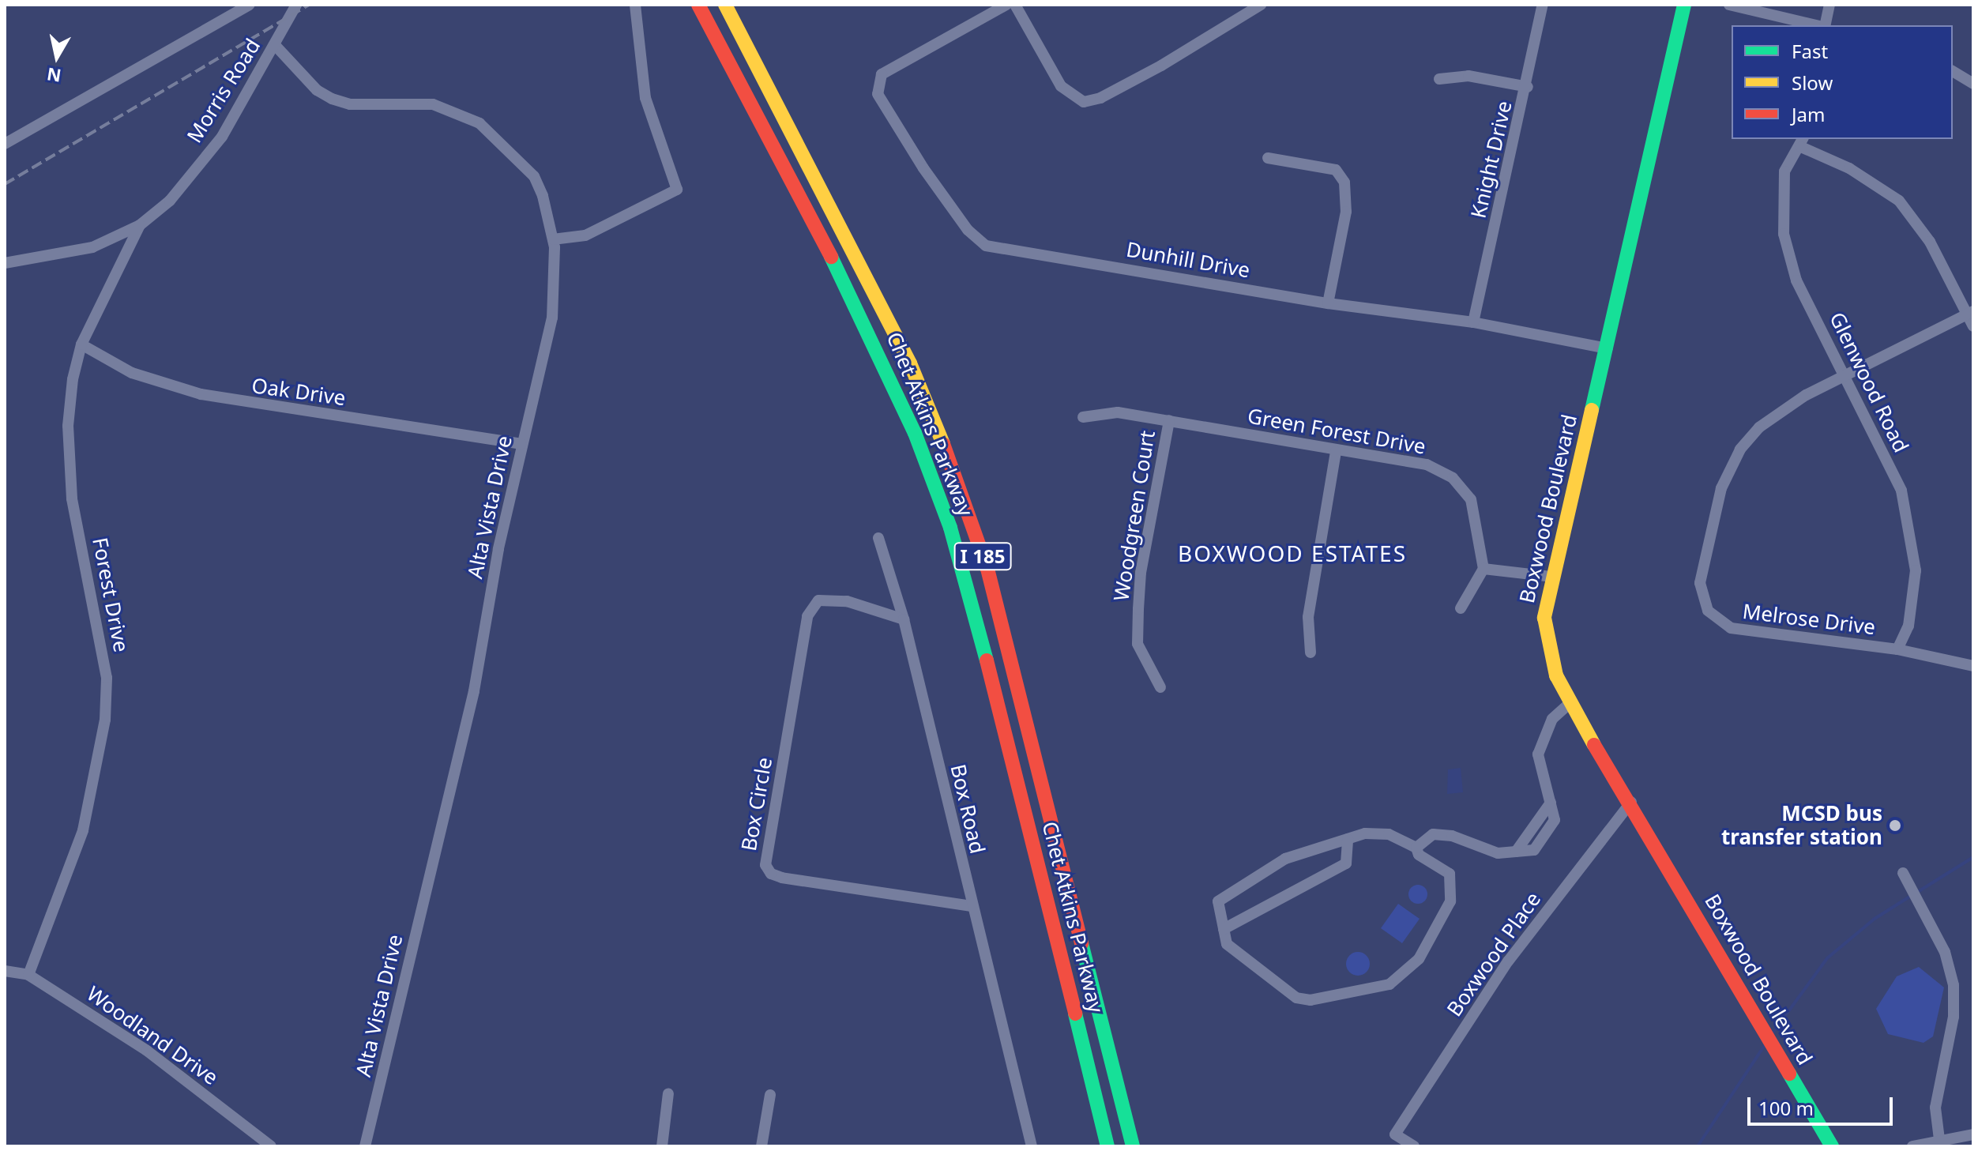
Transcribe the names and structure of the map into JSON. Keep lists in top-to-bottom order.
{
  "streets": {
    "main road": ["Chet Atkins Parkway", "Boxwood Boulevard", "I 185"],
    "street": [
      "Morris Road",
      "Knight Drive",
      "Dunhill Drive",
      "Glenwood Road",
      "Oak Drive",
      "Green Forest Drive",
      "Alta Vista Drive",
      "Woodgreen Court",
      "Forest Drive",
      "Melrose Drive",
      "Box Circle",
      "Box Road",
      "Boxwood Place",
      "Woodland Drive"
    ]
  },
  "crossings": [
    ["Morris Road", "Alta Vista Drive"],
    ["Morris Road", "Forest Drive"],
    ["Knight Drive", "Dunhill Drive"],
    ["Dunhill Drive", "Boxwood Boulevard"],
    ["Glenwood Road", "Melrose Drive"],
    ["Oak Drive", "Alta Vista Drive"],
    ["Oak Drive", "Forest Drive"],
    ["Green Forest Drive", "Woodgreen Court"],
    ["Boxwood Boulevard", "Boxwood Place"],
    ["Forest Drive", "Woodland Drive"],
    ["Box Circle", "Box Road"]
  ],
  "districts": ["BOXWOOD ESTATES"],
  "places": ["MCSD bus transfer station"],
  "legend": ["Fast", "Slow", "Jam"],
  "scale_bar": "100 m",
  "north": "bottom"
}
